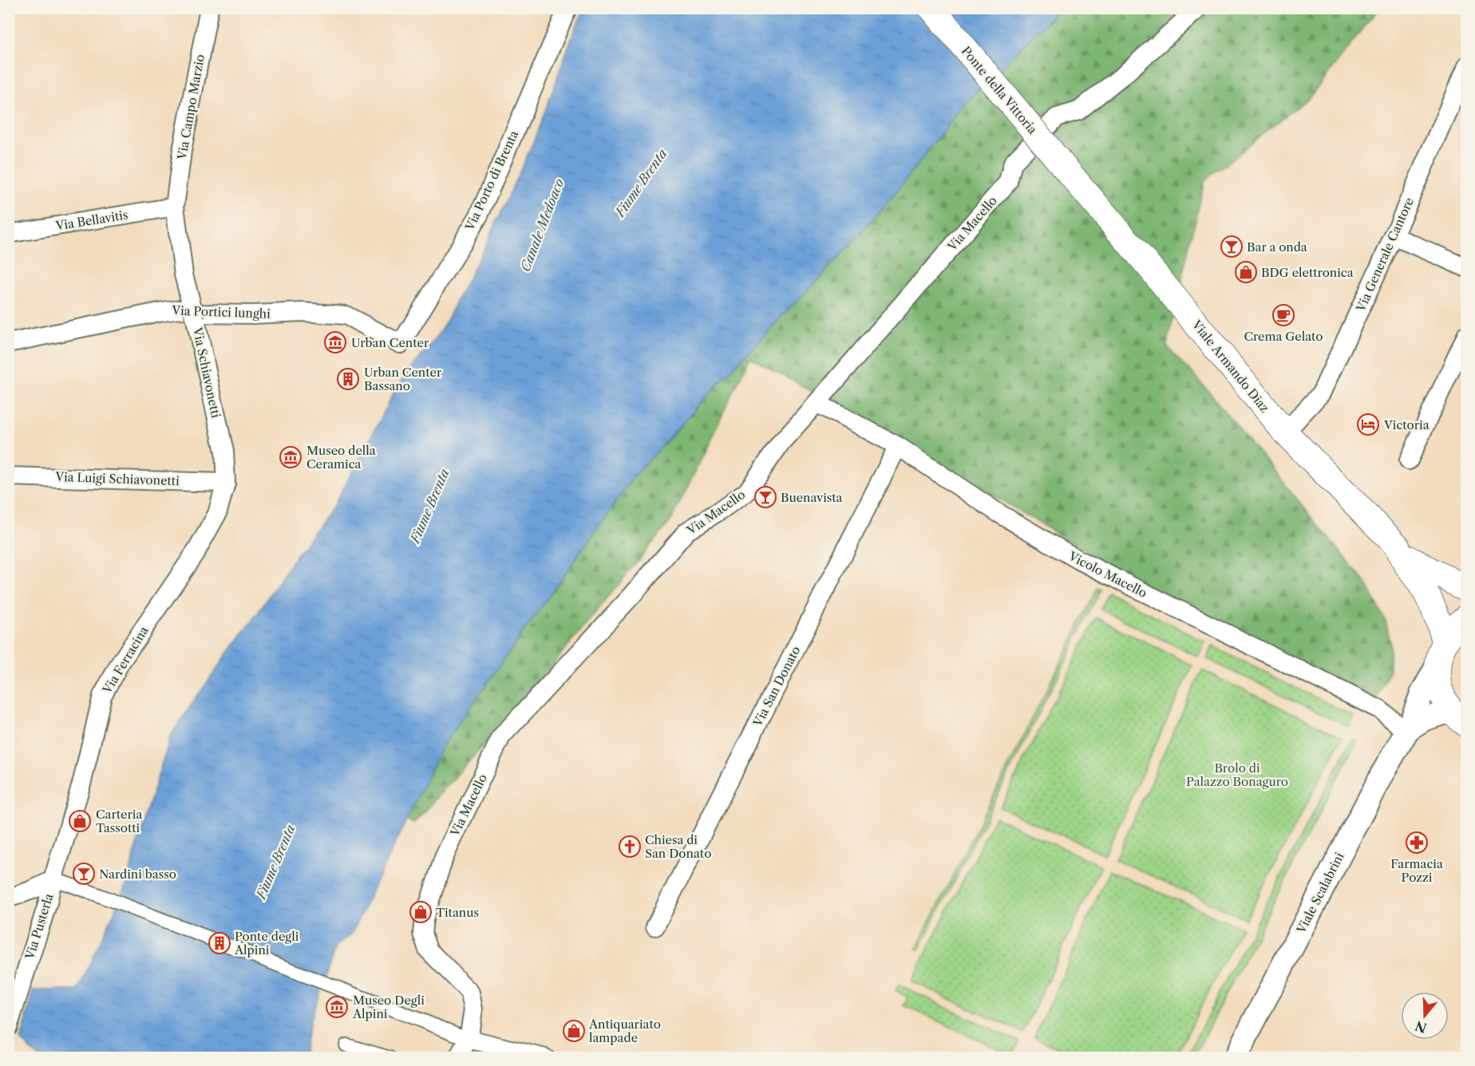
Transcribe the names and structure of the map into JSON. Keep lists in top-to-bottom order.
{
  "streets": {
    "main road": ["Ponte della Vittoria", "Viale Armando Diaz"],
    "street": [
      "Via Campo Marzio",
      "Via Porto di Brenta",
      "Via Bellavitis",
      "Via Macello",
      "Via Generale Cantore",
      "Via Portici lunghi",
      "Via Schiavonetti",
      "Via Luigi Schiavonetti",
      "Vicolo Macello",
      "Via Ferracina",
      "Via San Donato",
      "Viale Scalabrini",
      "Via Pusterla"
    ]
  },
  "crossings": [
    ["Ponte della Vittoria", "Viale Armando Diaz"],
    ["Via Campo Marzio", "Via Bellavitis"],
    ["Via Campo Marzio", "Via Schiavonetti"],
    ["Via Porto di Brenta", "Via Portici lunghi"],
    ["Via Bellavitis", "Via Schiavonetti"],
    ["Via Macello", "Vicolo Macello"],
    ["Via Generale Cantore", "Viale Armando Diaz"],
    ["Via Schiavonetti", "Via Luigi Schiavonetti"],
    ["Via Schiavonetti", "Via Ferracina"],
    ["Via Luigi Schiavonetti", "Via Ferracina"],
    ["Vicolo Macello", "Via San Donato"],
    ["Vicolo Macello", "Viale Scalabrini"],
    ["Via Ferracina", "Via Pusterla"]
  ],
  "water": ["Fiume Brenta", "Canale Medoaco"],
  "parks": ["Brolo di Palazzo Bonaguro"],
  "places": {
    "bar": ["Bar a onda", "Buenavista", "Nardini basso"],
    "shop": [
      "BDG elettronica",
      "Carteria Tassotti",
      "Titanus",
      "Antiquariato lampade"
    ],
    "cafe": ["Crema Gelato"],
    "museum": ["Urban Center", "Museo della Ceramica", "Museo Degli Alpini"],
    "building": ["Urban Center Bassano", "Ponte degli Alpini"],
    "hotel": ["Victoria"],
    "pharmacy": ["Farmacia Pozzi"],
    "church": ["Chiesa di San Donato"]
  },
  "north": "bottom"
}
